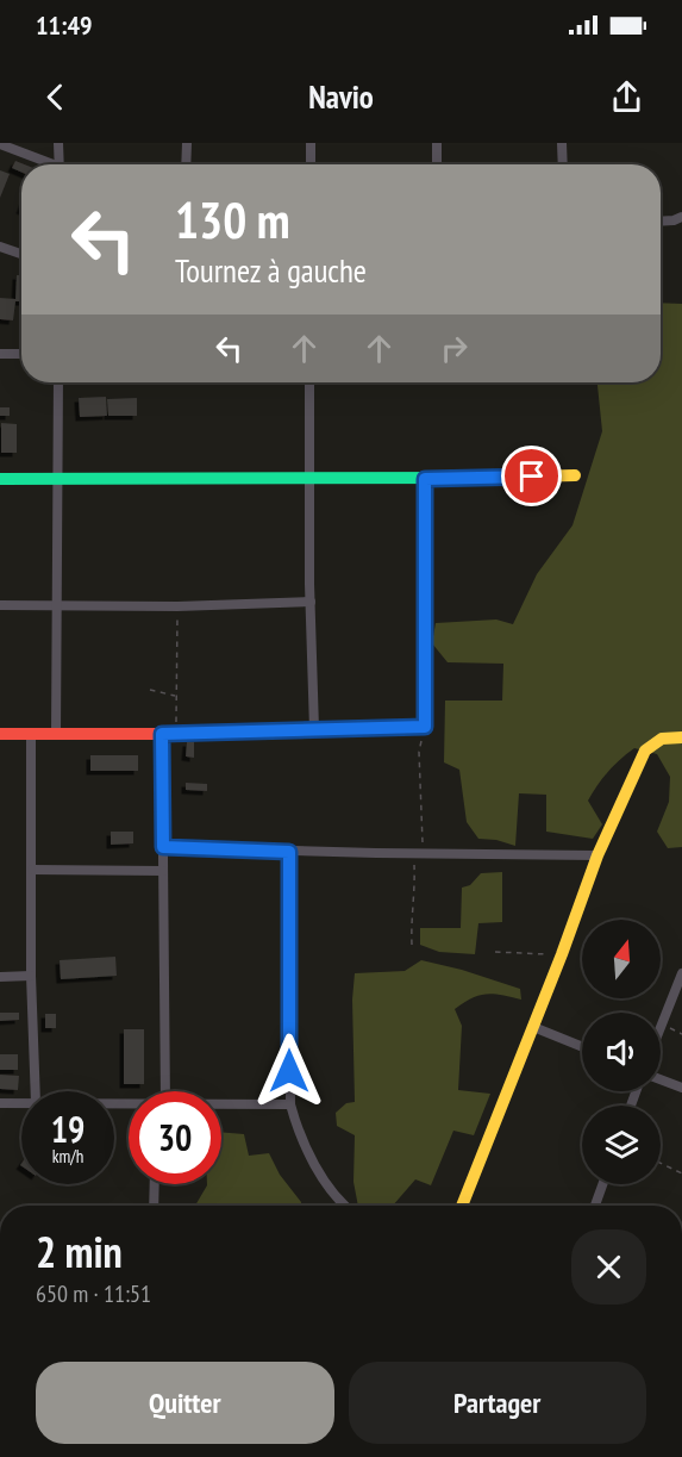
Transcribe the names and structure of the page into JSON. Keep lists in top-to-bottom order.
{
  "north": "top",
  "page": {
    "status": "11:49",
    "header": "Navio",
    "turn": ["130 m", "Tournez à gauche"],
    "speed": "19 km/h",
    "limit": "30",
    "heading": ["2 min", "650 m · 11:51"],
    "buttons": ["Quitter", "Partager"]
  }
}
